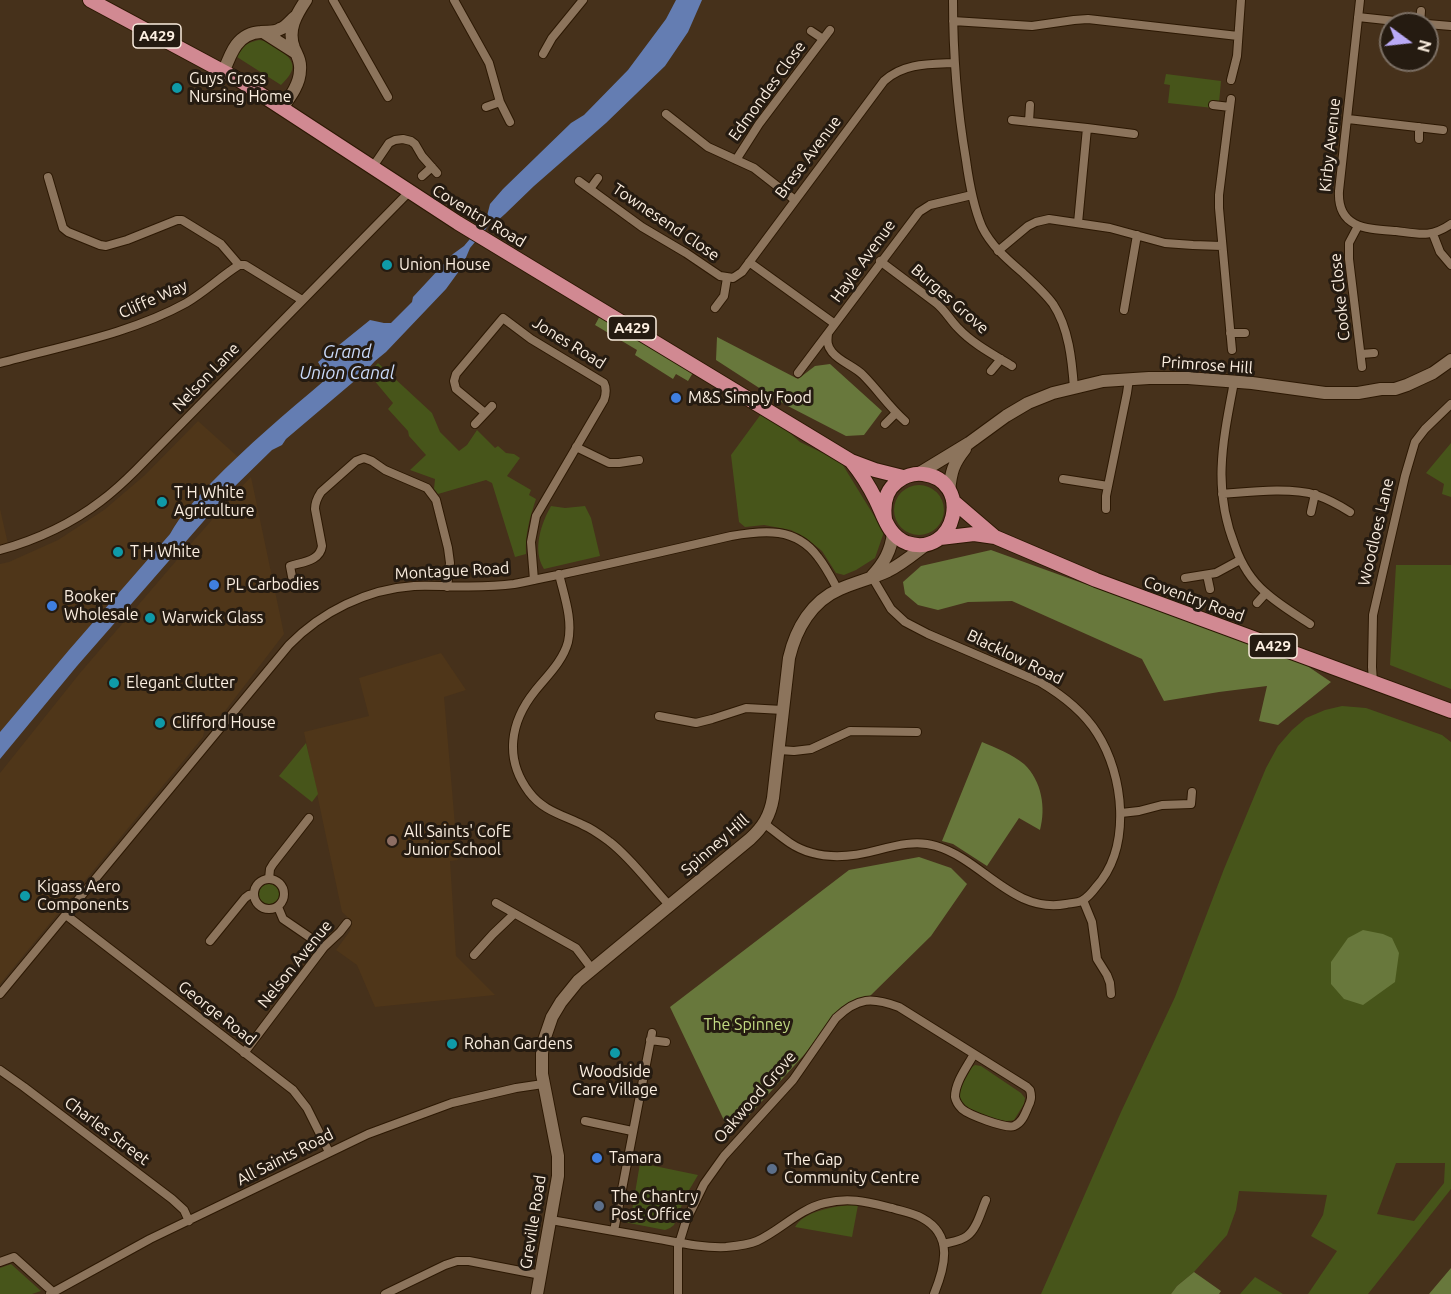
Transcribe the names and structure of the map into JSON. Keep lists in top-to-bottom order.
{
  "streets": {
    "main road": ["A429", "Coventry Road"],
    "street": [
      "Edmondes Close",
      "Kirby Avenue",
      "Brese Avenue",
      "Townesend Close",
      "Hayle Avenue",
      "Cooke Close",
      "Cliffe Way",
      "Burges Grove",
      "Jones Road",
      "Primrose Hill",
      "Nelson Lane",
      "Woodloes Lane",
      "Montague Road",
      "Blacklow Road",
      "Spinney Hill",
      "Nelson Avenue",
      "George Road",
      "Oakwood Grove",
      "Charles Street",
      "All Saints Road",
      "Greville Road"
    ]
  },
  "crossings": [
    ["Kirby Avenue", "Cooke Close"],
    ["Brese Avenue", "Townesend Close"],
    ["Coventry Road", "Primrose Hill"],
    ["Coventry Road", "Nelson Lane"],
    ["Coventry Road", "Woodloes Lane"],
    ["Coventry Road", "Spinney Hill"],
    ["Hayle Avenue", "Burges Grove"],
    ["Jones Road", "Montague Road"],
    ["Primrose Hill", "Spinney Hill"],
    ["Montague Road", "Spinney Hill"],
    ["Montague Road", "George Road"],
    ["Blacklow Road", "Spinney Hill"],
    ["Spinney Hill", "All Saints Road"],
    ["Spinney Hill", "Greville Road"],
    ["Nelson Avenue", "George Road"],
    ["George Road", "All Saints Road"],
    ["Charles Street", "All Saints Road"],
    ["All Saints Road", "Greville Road"]
  ],
  "water": ["Grand Union Canal"],
  "parks": ["The Spinney"],
  "places": [
    "Guys Cross Nursing Home",
    "Union House",
    "M&S Simply Food",
    "T H White Agriculture",
    "T H White",
    "PL Carbodies",
    "Booker Wholesale",
    "Warwick Glass",
    "Elegant Clutter",
    "Clifford House",
    "All Saints' CofE Junior School",
    "Kigass Aero Components",
    "Rohan Gardens",
    "Woodside Care Village",
    "Tamara",
    "The Gap Community Centre",
    "The Chantry Post Office"
  ],
  "north": "right"
}
